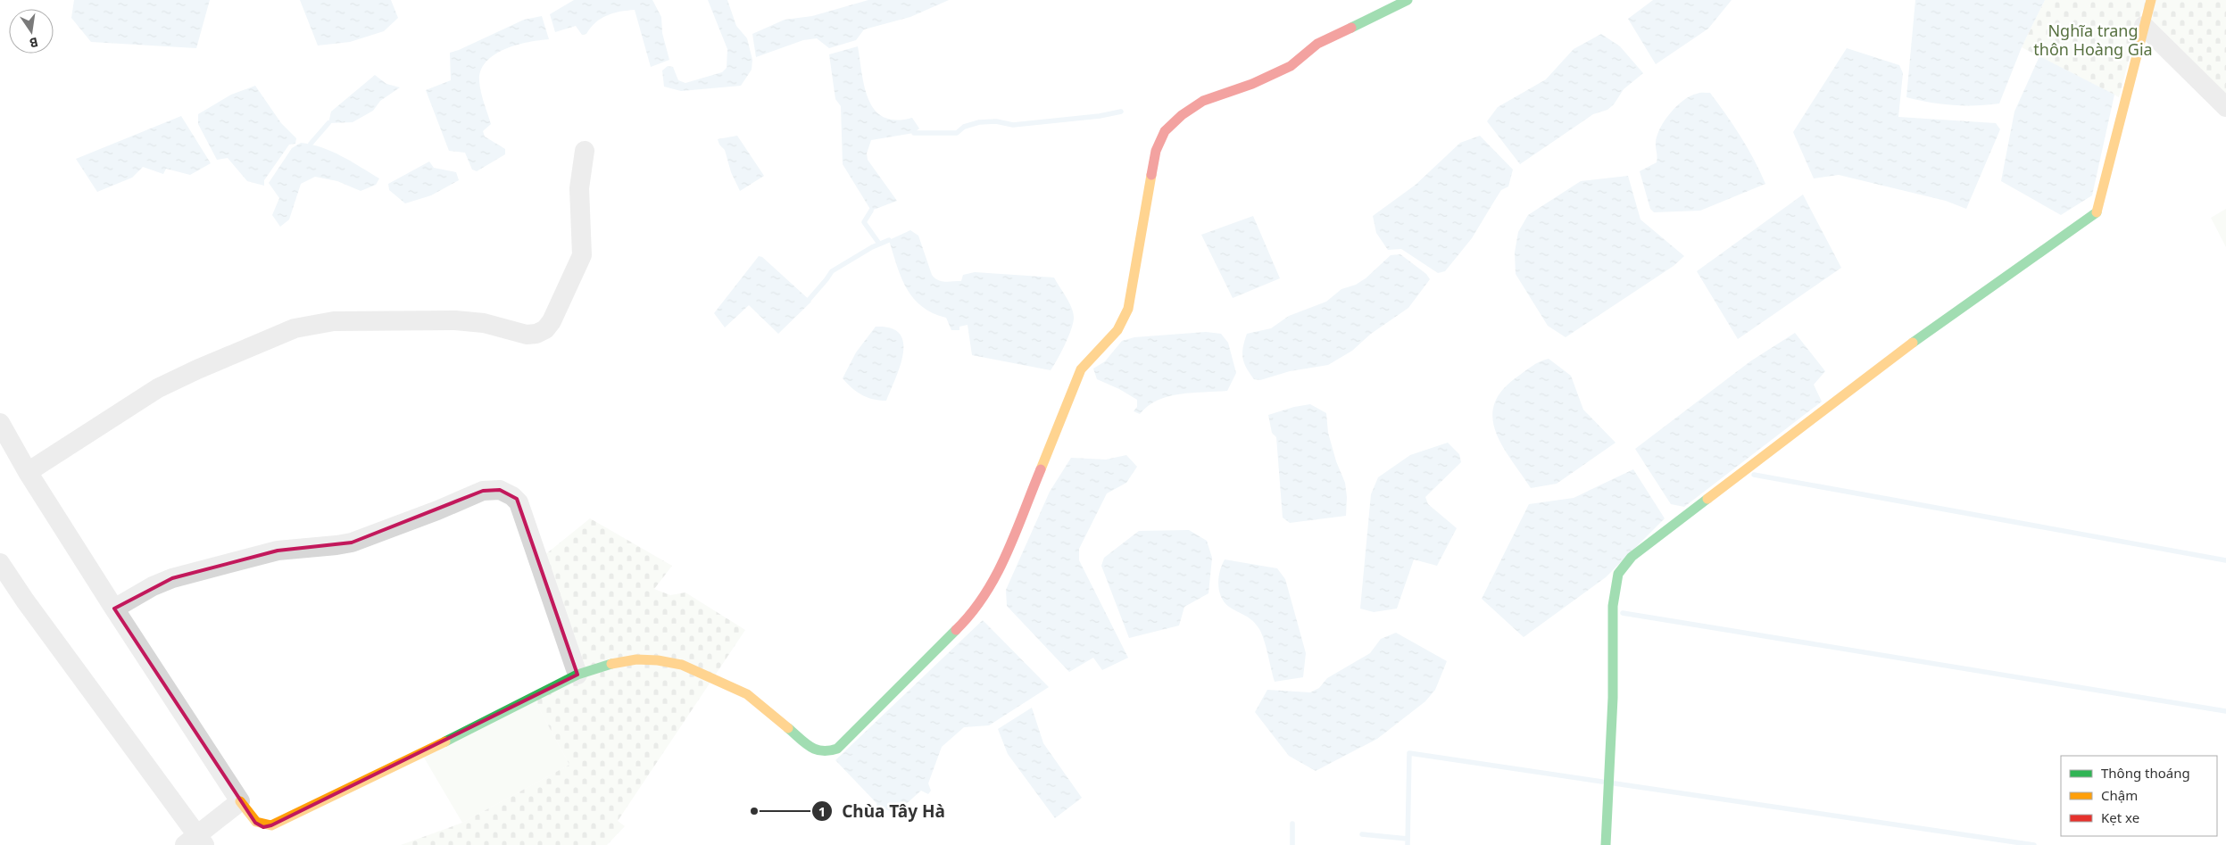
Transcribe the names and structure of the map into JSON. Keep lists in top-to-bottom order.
{
  "parks": ["Nghĩa trang thôn Hoàng Gia"],
  "places": ["Chùa Tây Hà"],
  "legend": ["Thông thoáng", "Chậm", "Kẹt xe"],
  "north": "bottom"
}
